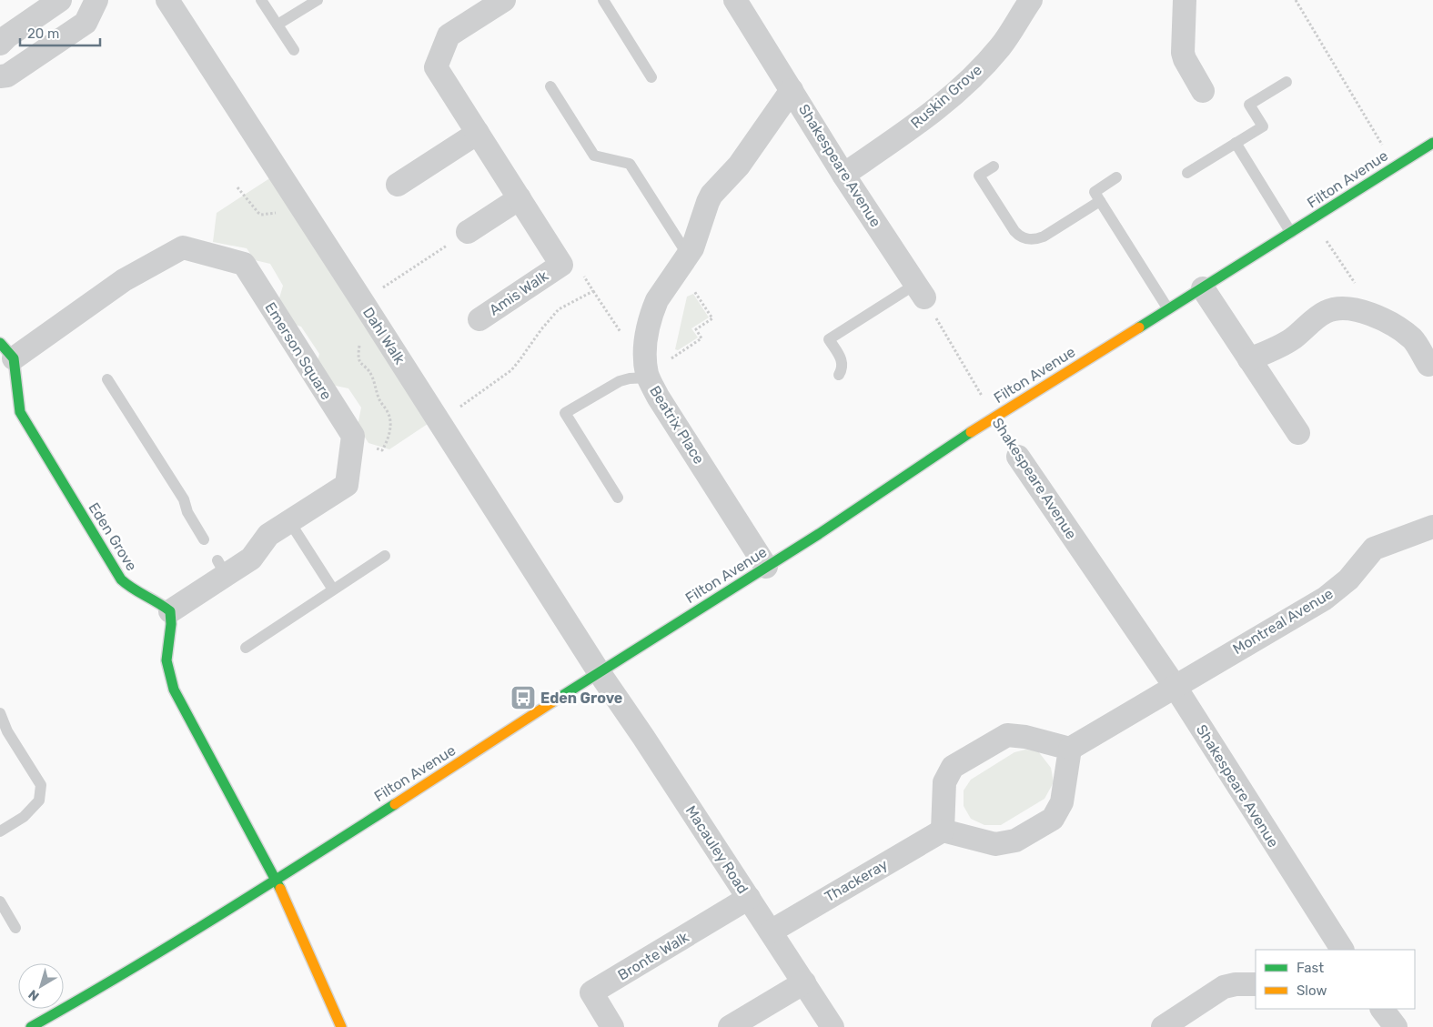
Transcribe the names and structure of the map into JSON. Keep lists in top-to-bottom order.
{
  "streets": {
    "street": [
      "Ruskin Grove",
      "Shakespeare Avenue",
      "Filton Avenue",
      "Amis Walk",
      "Dahl Walk",
      "Emerson Square",
      "Beatrix Place",
      "Eden Grove",
      "Montreal Avenue",
      "Macauley Road",
      "Thackeray",
      "Bronte Walk"
    ]
  },
  "crossings": [
    ["Ruskin Grove", "Shakespeare Avenue"],
    ["Shakespeare Avenue", "Filton Avenue"],
    ["Shakespeare Avenue", "Beatrix Place"],
    ["Shakespeare Avenue", "Montreal Avenue"],
    ["Filton Avenue", "Dahl Walk"],
    ["Filton Avenue", "Beatrix Place"],
    ["Filton Avenue", "Macauley Road"],
    ["Dahl Walk", "Macauley Road"],
    ["Emerson Square", "Eden Grove"],
    ["Macauley Road", "Thackeray"],
    ["Macauley Road", "Bronte Walk"]
  ],
  "places": {
    "bus stop": ["Eden Grove"]
  },
  "legend": ["Fast", "Slow"],
  "scale_bar": "20 m",
  "north": "bottom left"
}
